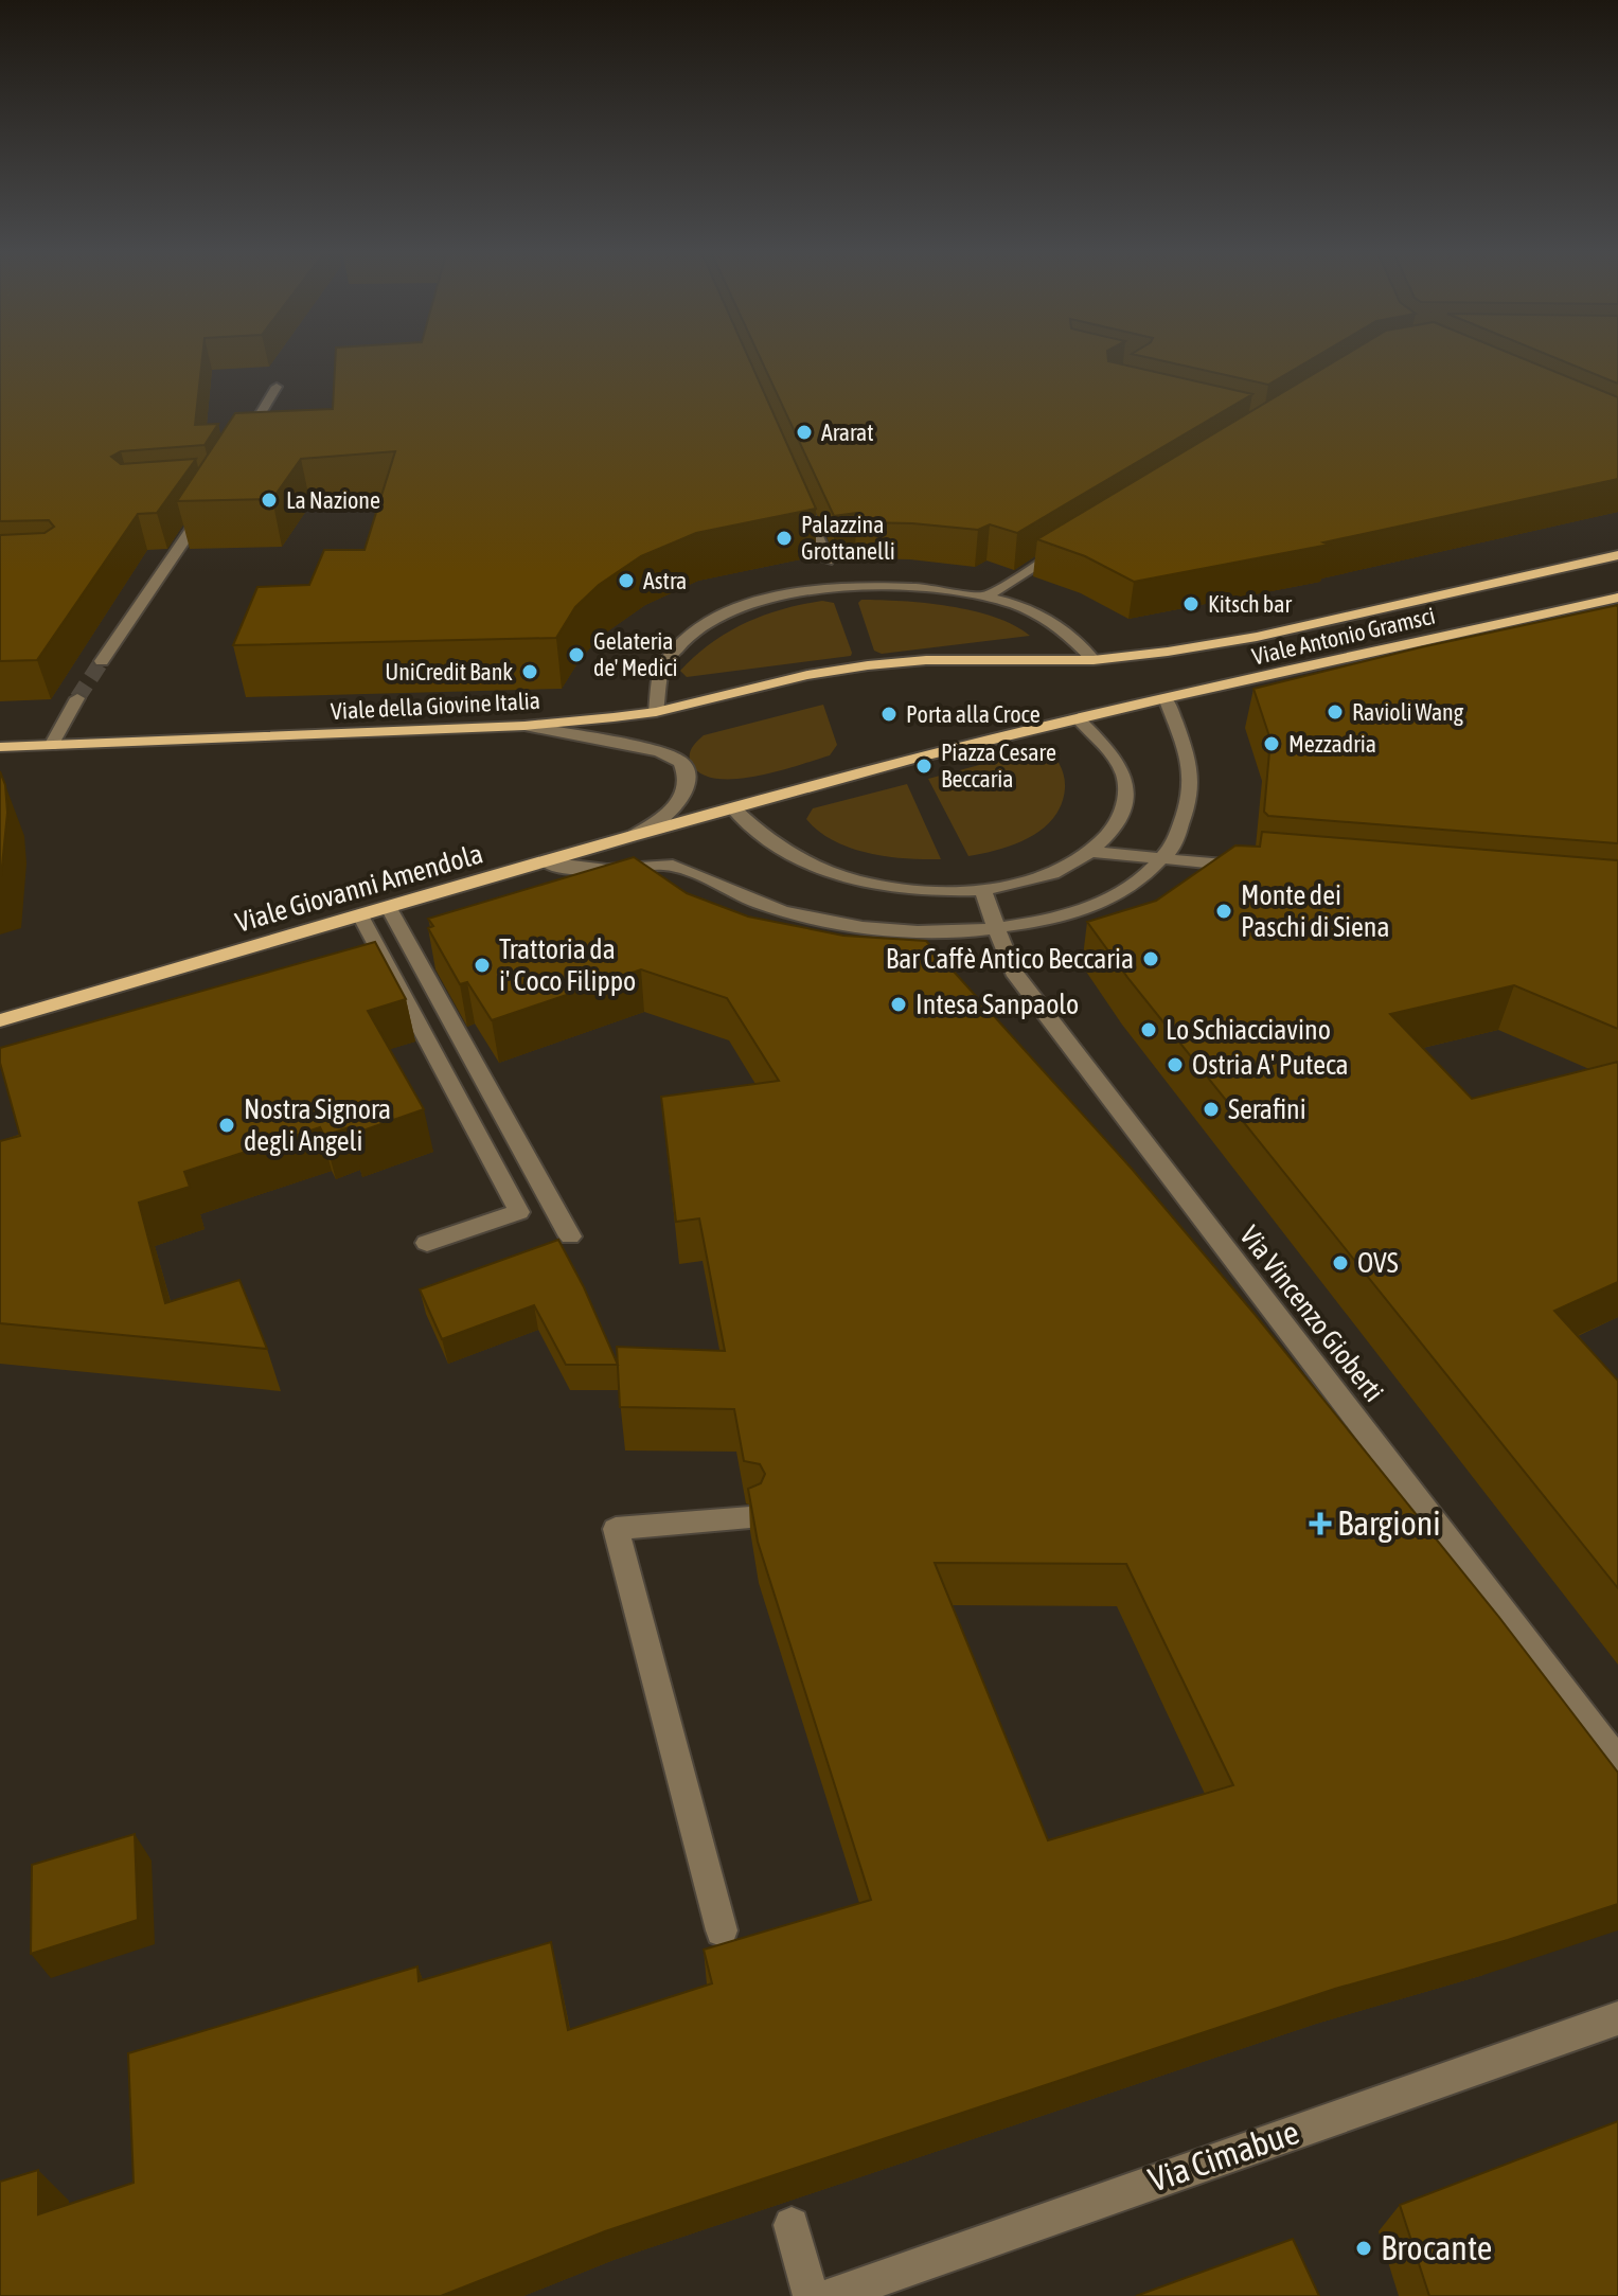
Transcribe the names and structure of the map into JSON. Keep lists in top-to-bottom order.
{
  "streets": {
    "main road": ["Viale Antonio Gramsci", "Viale della Giovine Italia", "Viale Giovanni Amendola"],
    "street": ["Via Vincenzo Gioberti", "Via Cimabue"]
  },
  "crossings": [
    ["Viale Antonio Gramsci", "Viale della Giovine Italia"]
  ],
  "places": {
    "other": [
      "Ararat",
      "La Nazione",
      "Palazzina Grottanelli",
      "Astra",
      "Kitsch bar",
      "Gelateria de' Medici",
      "UniCredit Bank",
      "Ravioli Wang",
      "Porta alla Croce",
      "Mezzadria",
      "Piazza Cesare Beccaria",
      "Monte dei Paschi di Siena",
      "Bar Caffè Antico Beccaria",
      "Trattoria da i' Coco Filippo",
      "Intesa Sanpaolo",
      "Lo Schiacciavino",
      "Ostria A' Puteca",
      "Serafini",
      "Nostra Signora degli Angeli",
      "OVS",
      "Brocante"
    ],
    "health": ["Bargioni"]
  }
}
